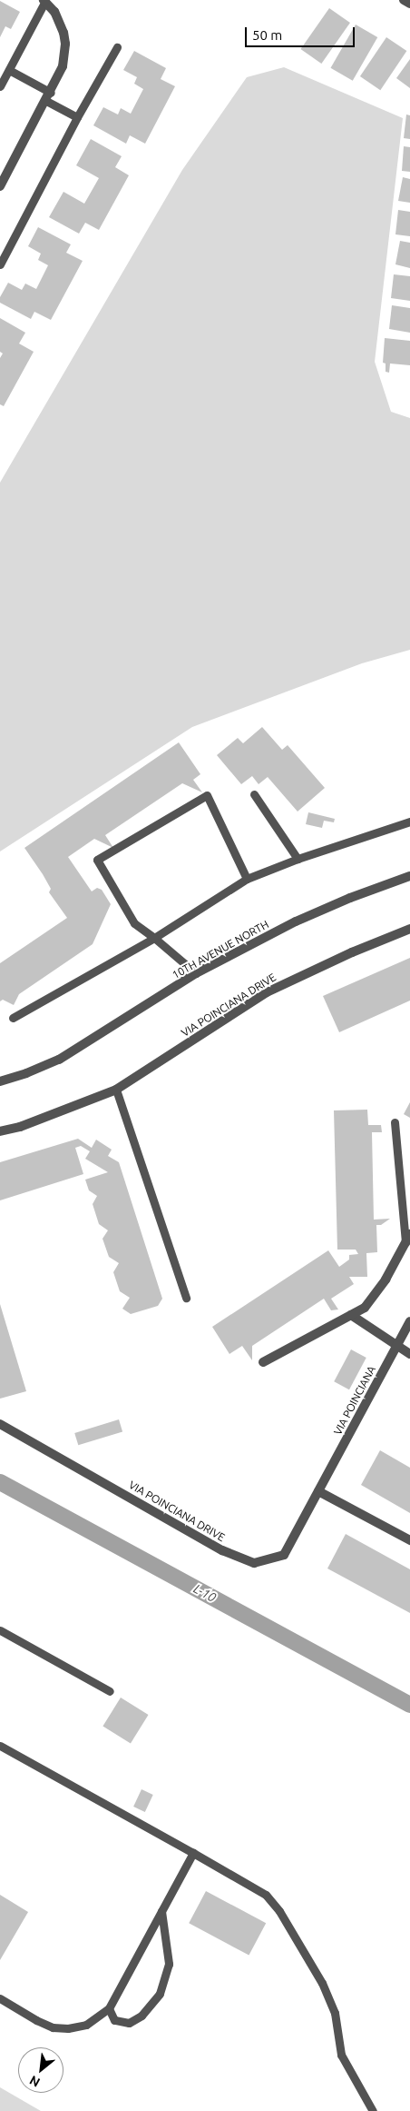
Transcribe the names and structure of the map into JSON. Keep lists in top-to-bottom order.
{
  "streets": {
    "street": ["10TH AVENUE NORTH", "VIA POINCIANA DRIVE", "VIA POINCIANA"]
  },
  "crossings": [
    ["VIA POINCIANA DRIVE", "VIA POINCIANA"]
  ],
  "water": ["L-10"],
  "scale_bar": "50 m",
  "north": "bottom left"
}
